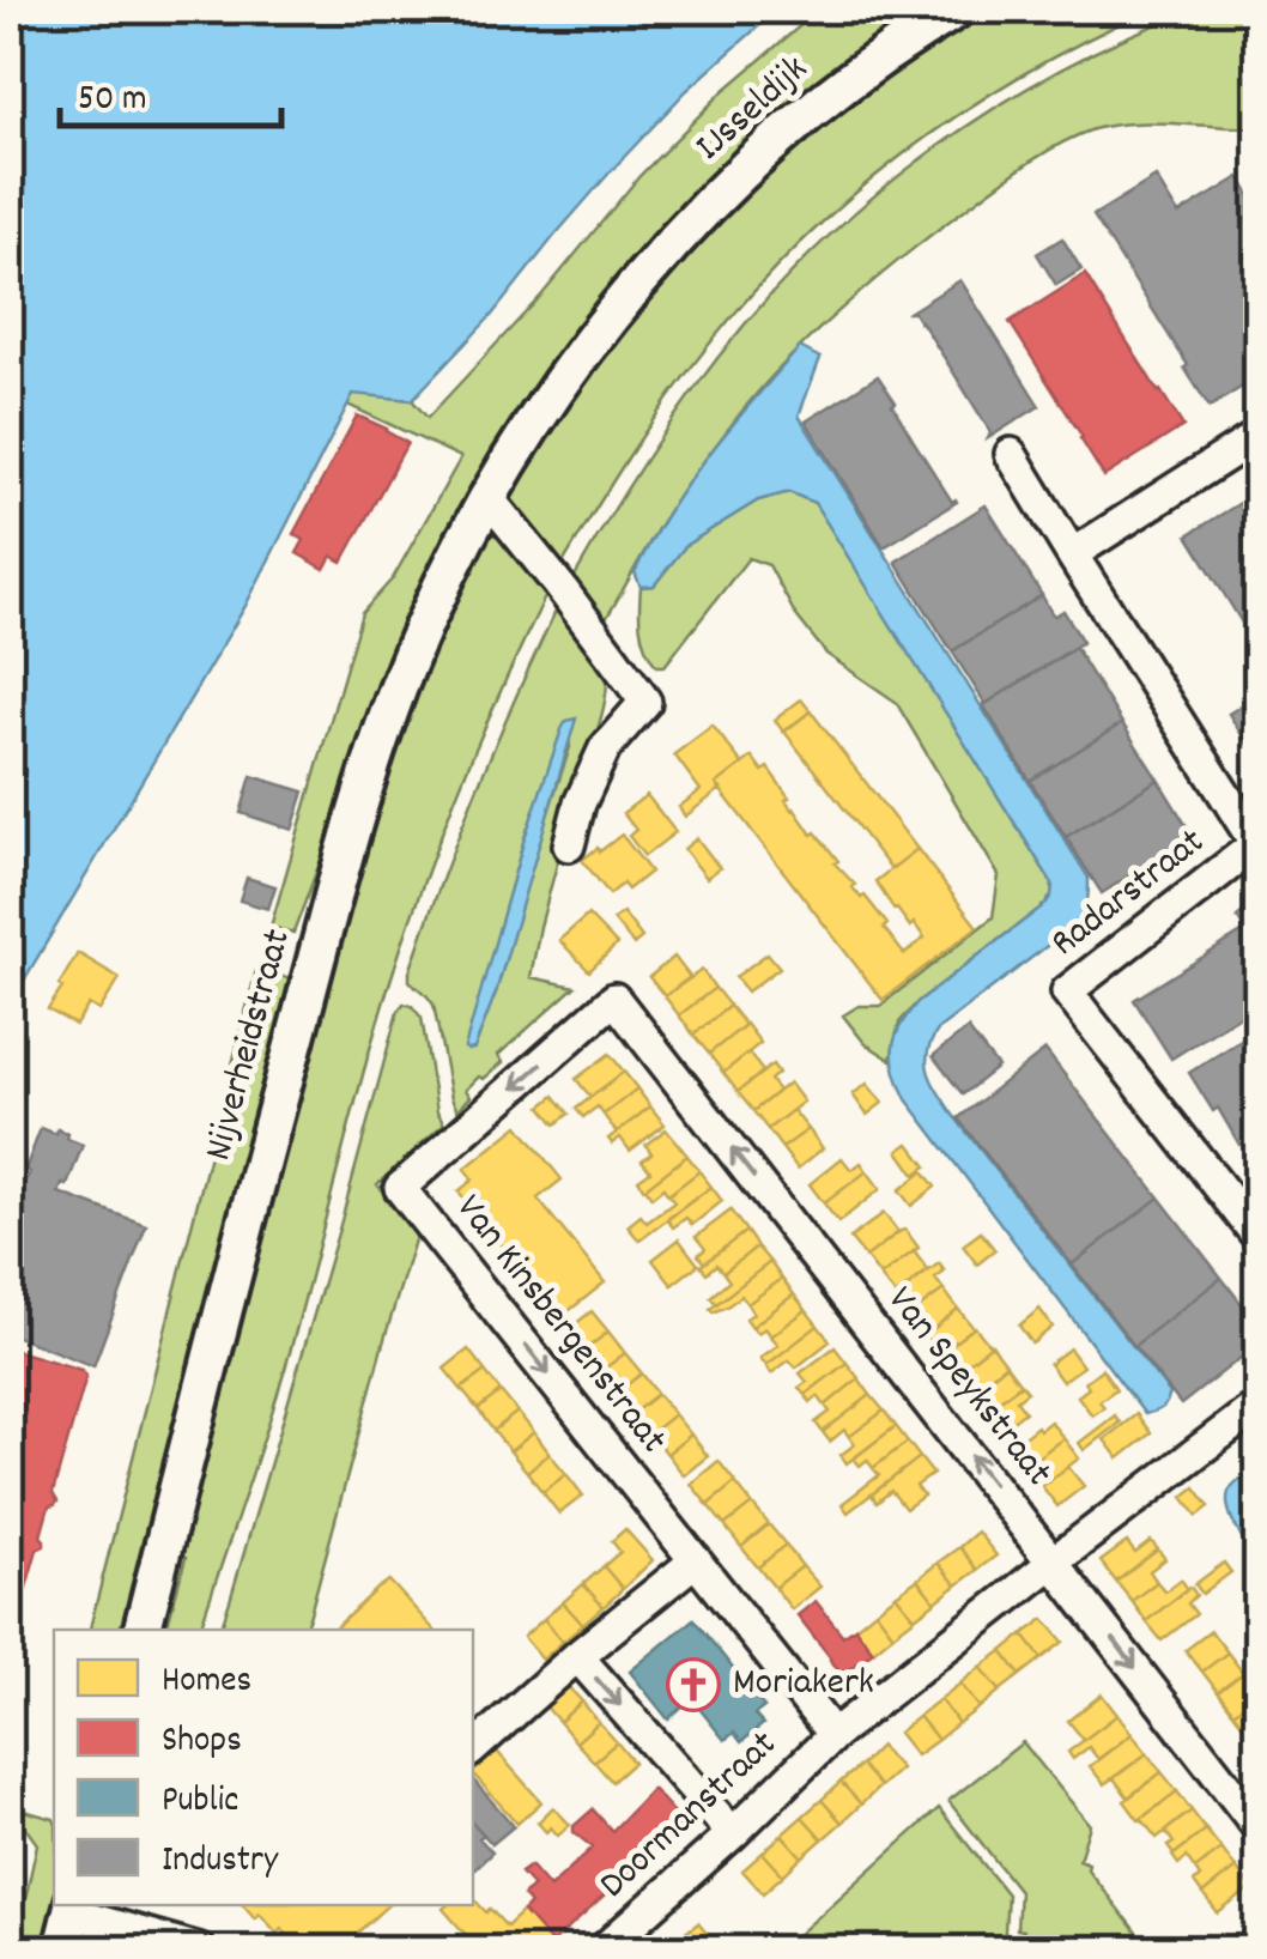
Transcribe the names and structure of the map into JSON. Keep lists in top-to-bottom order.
{
  "streets": {
    "street": [
      "IJsseldijk",
      "Radarstraat",
      "Nijverheidstraat",
      "Van Kinsbergenstraat",
      "Van Speykstraat",
      "Doormanstraat"
    ]
  },
  "crossings": [
    ["IJsseldijk", "Nijverheidstraat"],
    ["Van Kinsbergenstraat", "Van Speykstraat"],
    ["Van Kinsbergenstraat", "Doormanstraat"],
    ["Van Speykstraat", "Doormanstraat"]
  ],
  "places": {
    "church": ["Moriakerk"]
  },
  "legend": [
    "Homes",
    "Shops",
    "Public",
    "Industry"
  ],
  "scale_bar": "50 m"
}
